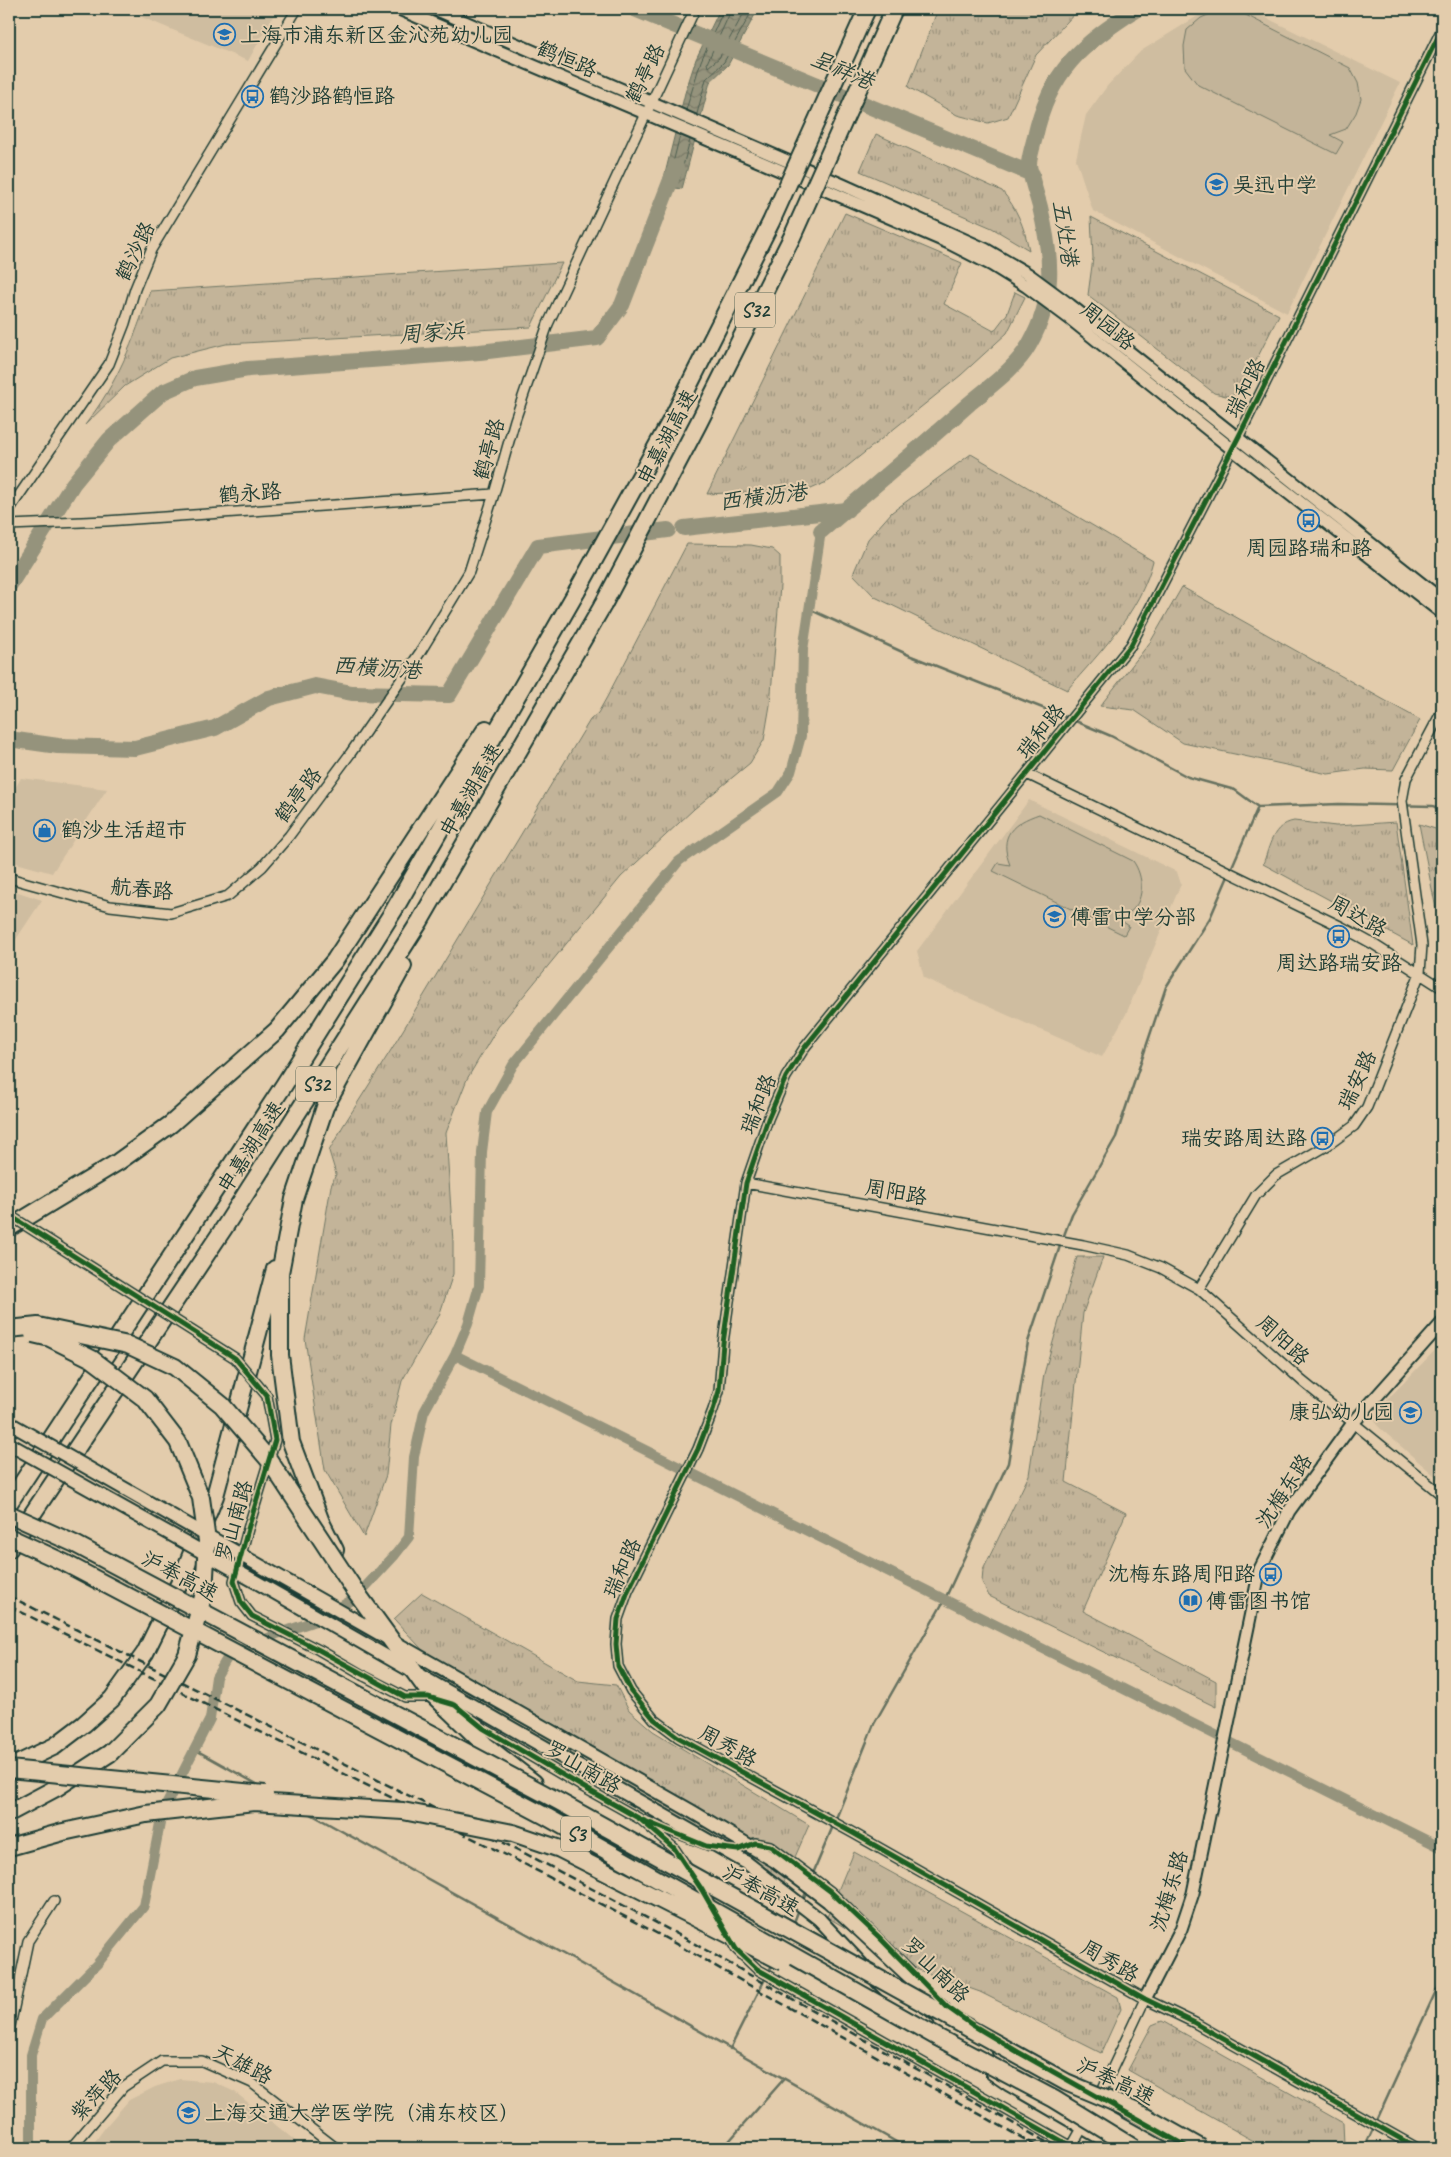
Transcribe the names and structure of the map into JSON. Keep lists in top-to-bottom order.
{
  "streets": {
    "highway": [
      "S32",
      "申嘉湖高速",
      "沪奉高速",
      "S3"
    ],
    "main road": ["罗山南路"],
    "street": [
      "鹤恒路",
      "鹤亭路",
      "鹤沙路",
      "周园路",
      "瑞和路",
      "鹤永路",
      "航春路",
      "周达路",
      "瑞安路",
      "周阳路",
      "沈梅东路",
      "周秀路",
      "天雄路",
      "紫萍路"
    ]
  },
  "crossings": [
    ["鹤恒路", "鹤亭路"],
    ["鹤亭路", "鹤永路"],
    ["鹤亭路", "航春路"],
    ["周园路", "瑞和路"],
    ["瑞和路", "周达路"],
    ["瑞和路", "周阳路"],
    ["瑞和路", "周秀路"],
    ["周达路", "瑞安路"],
    ["瑞安路", "周阳路"],
    ["周阳路", "沈梅东路"],
    ["沈梅东路", "周秀路"],
    ["天雄路", "紫萍路"]
  ],
  "water": [
    "呈祥港",
    "五灶港",
    "周家浜",
    "西横沥港"
  ],
  "places": {
    "school or university": [
      "上海市浦东新区金沁苑幼儿园",
      "吴迅中学",
      "傅雷中学分部",
      "康弘幼儿园",
      "上海交通大学医学院（浦东校区）"
    ],
    "bus stop": [
      "鹤沙路鹤恒路",
      "周园路瑞和路",
      "周达路瑞安路",
      "瑞安路周达路",
      "沈梅东路周阳路"
    ],
    "shop": ["鹤沙生活超市"],
    "library": ["傅雷图书馆"]
  }
}
